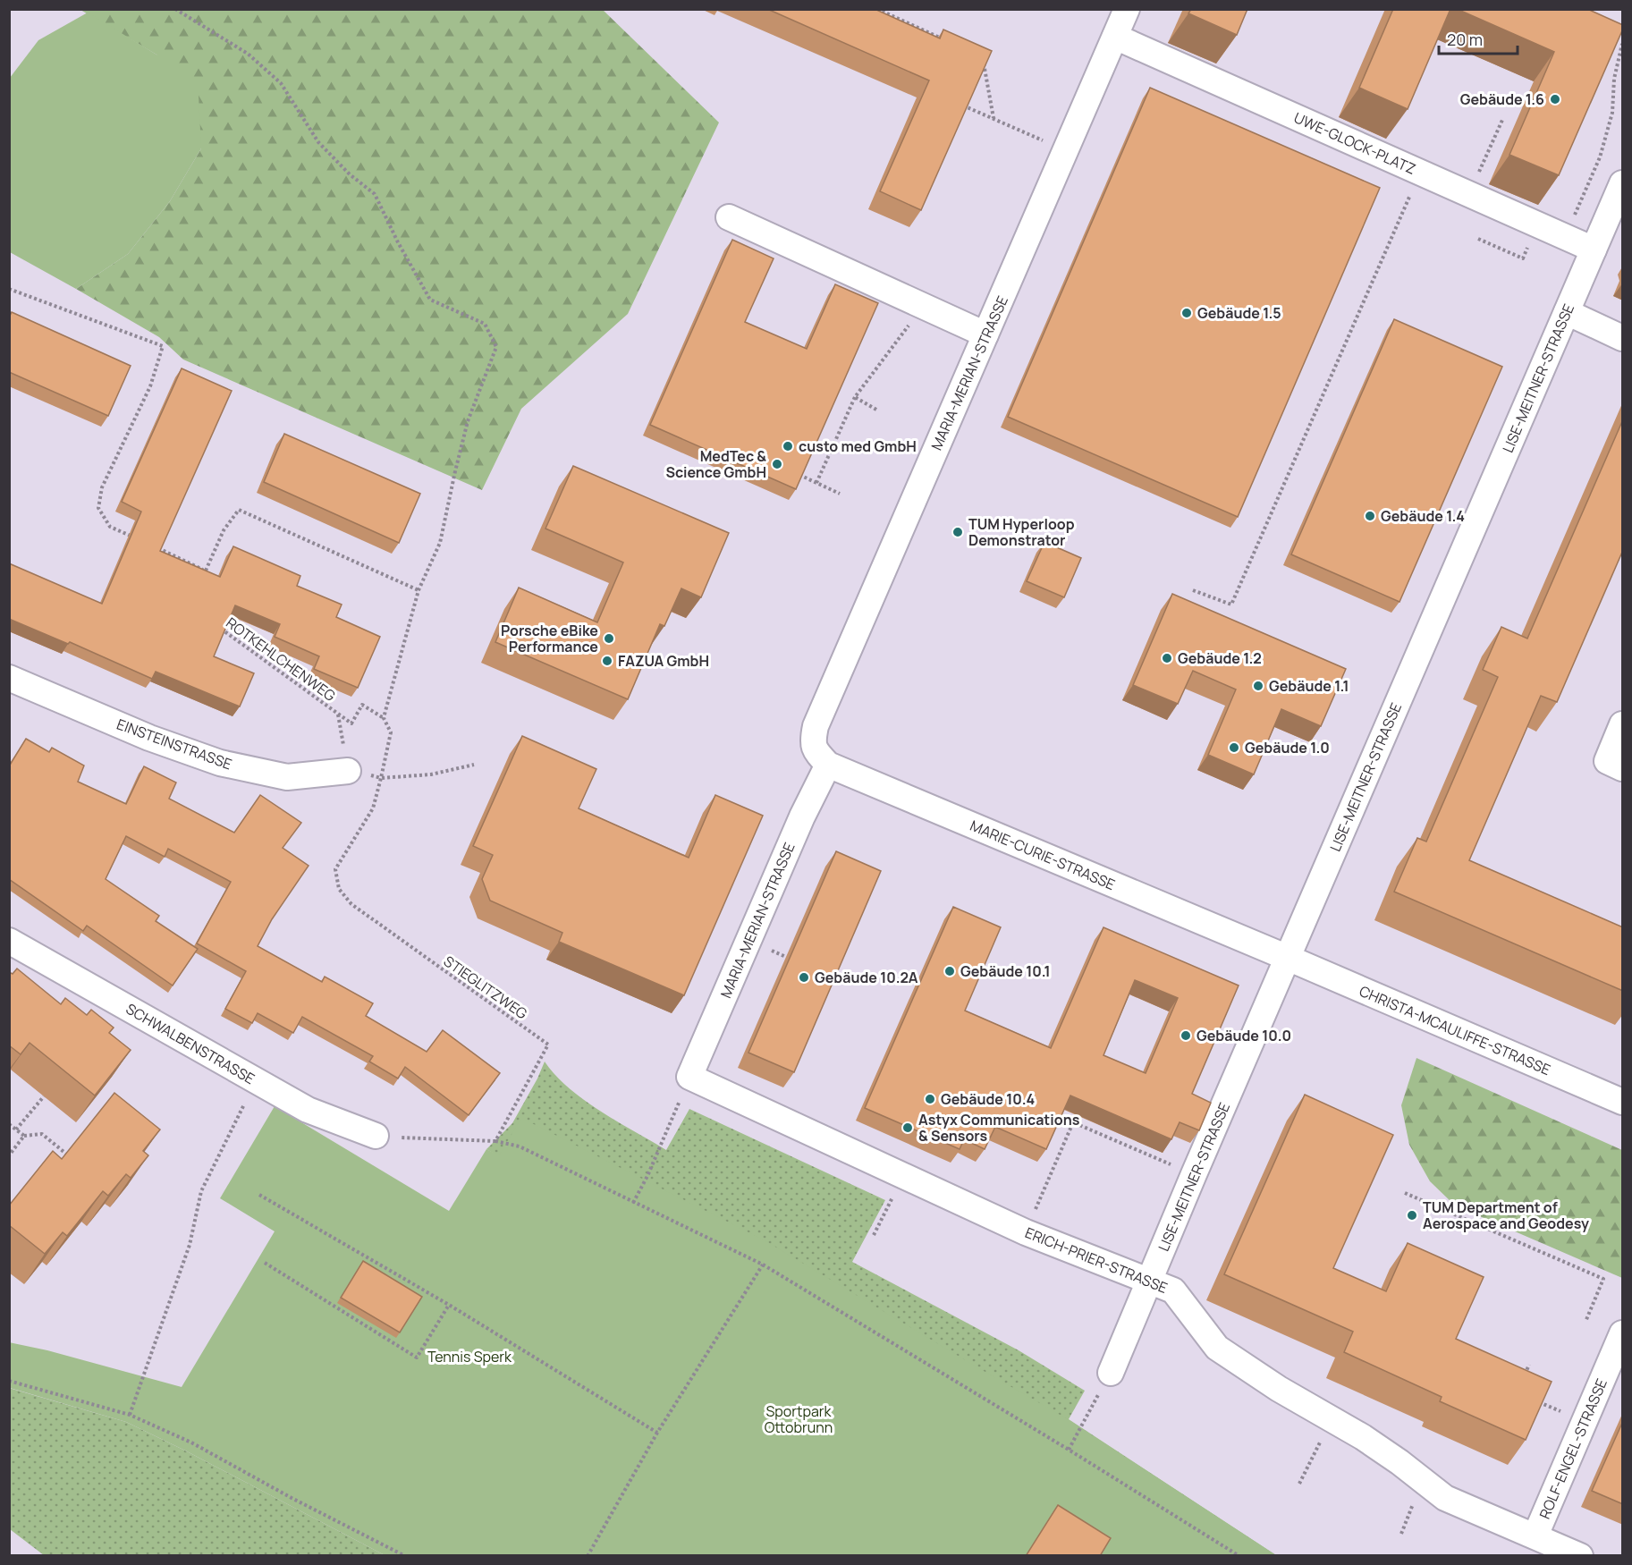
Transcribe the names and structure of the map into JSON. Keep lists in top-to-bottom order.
{
  "streets": {
    "street": [
      "UWE-GLOCK-PLATZ",
      "MARIA-MERIAN-STRASSE",
      "LISE-MEITNER-STRASSE",
      "EINSTEINSTRASSE",
      "MARIE-CURIE-STRASSE",
      "CHRISTA-MCAULIFFE-STRASSE",
      "SCHWALBENSTRASSE",
      "ERICH-PRIER-STRASSE",
      "ROLF-ENGEL-STRASSE"
    ],
    "path": ["ROTKEHLCHENWEG", "STIEGLITZWEG"]
  },
  "crossings": [
    ["UWE-GLOCK-PLATZ", "MARIA-MERIAN-STRASSE"],
    ["UWE-GLOCK-PLATZ", "LISE-MEITNER-STRASSE"],
    ["MARIA-MERIAN-STRASSE", "MARIE-CURIE-STRASSE"],
    ["MARIA-MERIAN-STRASSE", "ERICH-PRIER-STRASSE"],
    ["LISE-MEITNER-STRASSE", "MARIE-CURIE-STRASSE"],
    ["LISE-MEITNER-STRASSE", "CHRISTA-MCAULIFFE-STRASSE"],
    ["LISE-MEITNER-STRASSE", "ERICH-PRIER-STRASSE"],
    ["MARIE-CURIE-STRASSE", "CHRISTA-MCAULIFFE-STRASSE"],
    ["ERICH-PRIER-STRASSE", "ROLF-ENGEL-STRASSE"]
  ],
  "parks": ["Tennis Sperk", "Sportpark Ottobrunn"],
  "places": [
    "Gebäude 1.6",
    "Gebäude 1.5",
    "custo med GmbH",
    "MedTec & Science GmbH",
    "Gebäude 1.4",
    "TUM Hyperloop Demonstrator",
    "Porsche eBike Performance",
    "Gebäude 1.2",
    "FAZUA GmbH",
    "Gebäude 1.1",
    "Gebäude 1.0",
    "Gebäude 10.1",
    "Gebäude 10.2A",
    "Gebäude 10.0",
    "Gebäude 10.4",
    "Astyx Communications & Sensors",
    "TUM Department of Aerospace and Geodesy"
  ],
  "scale_bar": "20 m"
}
